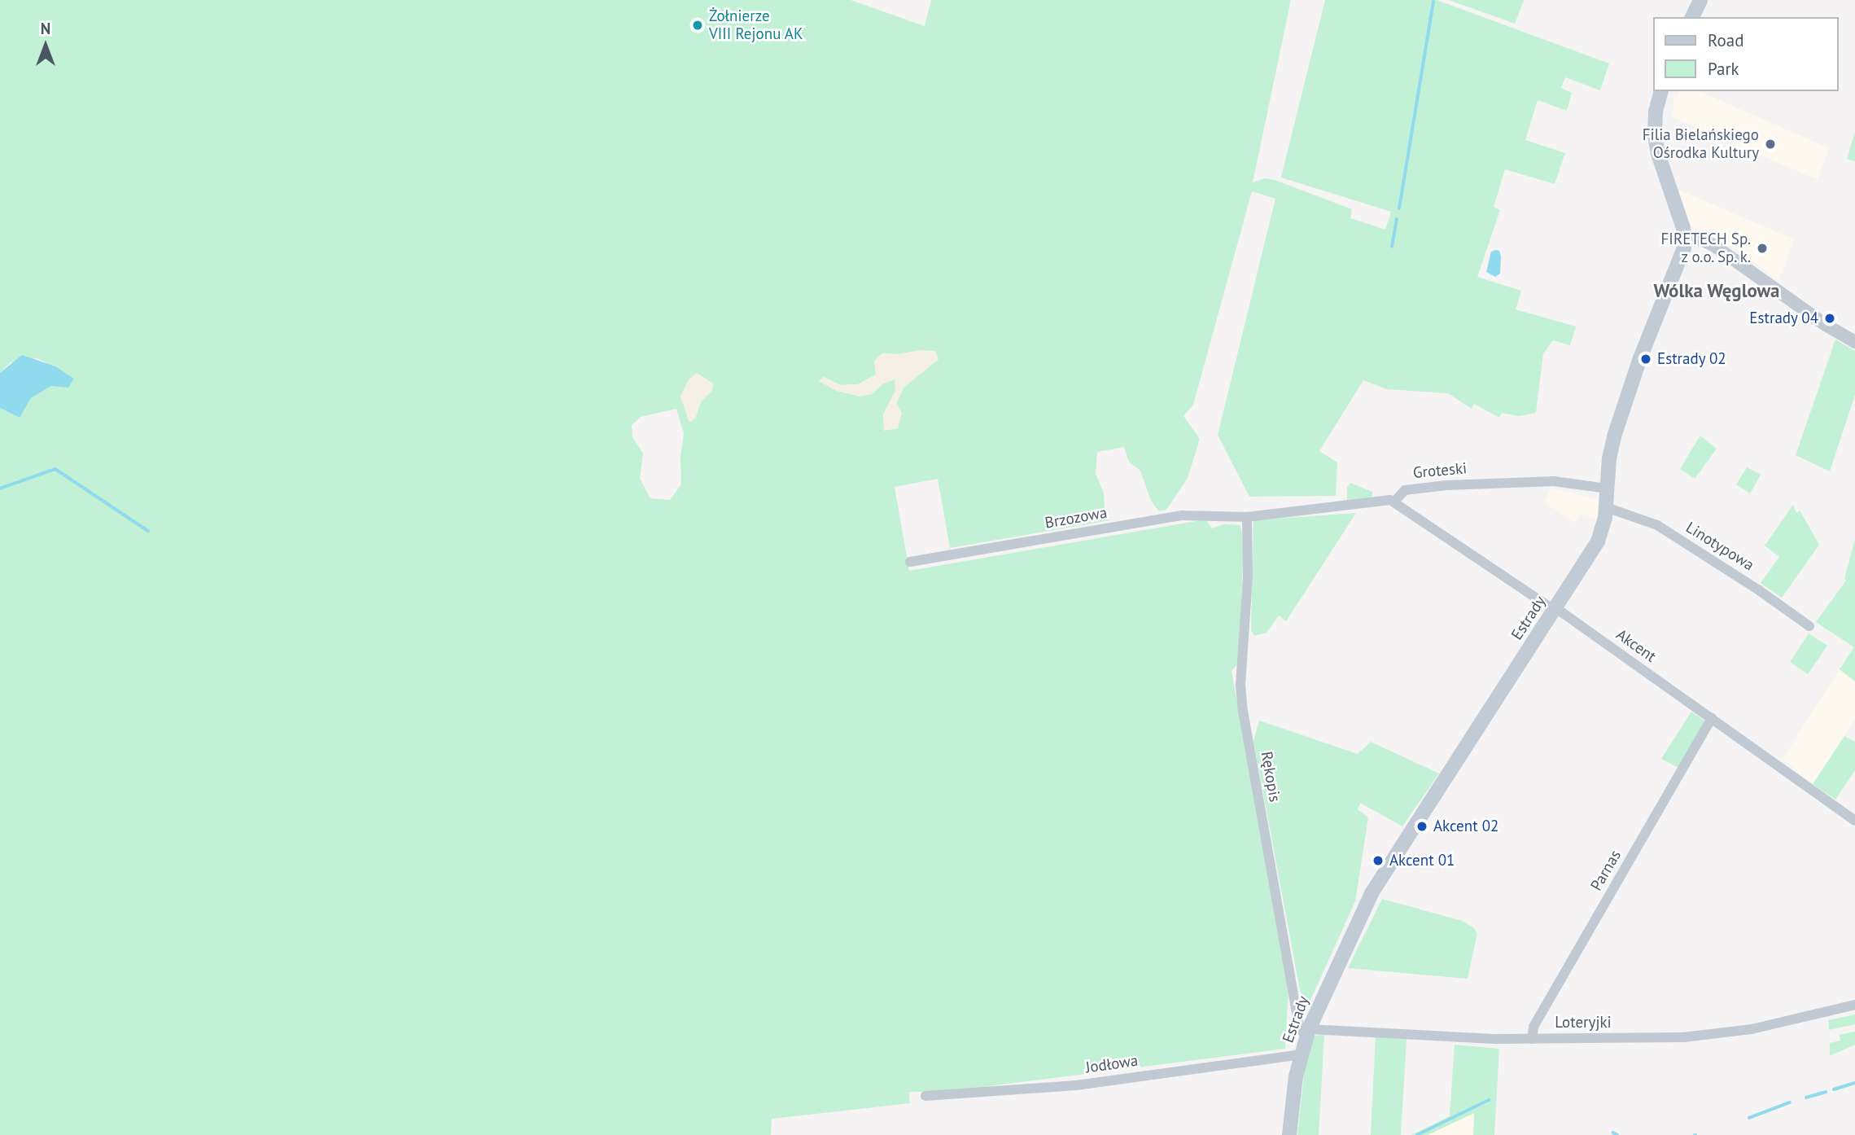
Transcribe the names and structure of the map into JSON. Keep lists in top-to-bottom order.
{
  "streets": {
    "main road": ["Estrady"],
    "street": [
      "Groteski",
      "Brzozowa",
      "Linotypowa",
      "Akcent",
      "Rękopis",
      "Parnas",
      "Loteryjki",
      "Jodłowa"
    ]
  },
  "crossings": [
    ["Groteski", "Brzozowa"],
    ["Groteski", "Estrady"],
    ["Groteski", "Akcent"],
    ["Groteski", "Rękopis"],
    ["Brzozowa", "Rękopis"],
    ["Linotypowa", "Estrady"],
    ["Estrady", "Akcent"],
    ["Estrady", "Rękopis"],
    ["Estrady", "Loteryjki"],
    ["Estrady", "Jodłowa"],
    ["Akcent", "Parnas"],
    ["Rękopis", "Loteryjki"],
    ["Parnas", "Loteryjki"]
  ],
  "districts": ["Wólka Węglowa"],
  "places": [
    "Żołnierze VIII Rejonu AK",
    "Filia Bielańskiego Ośrodka Kultury",
    "FIRETECH Sp. z o.o. Sp. k.",
    "Estrady 04",
    "Estrady 02",
    "Akcent 02",
    "Akcent 01"
  ],
  "legend": ["Road", "Park"],
  "north": "top"
}
